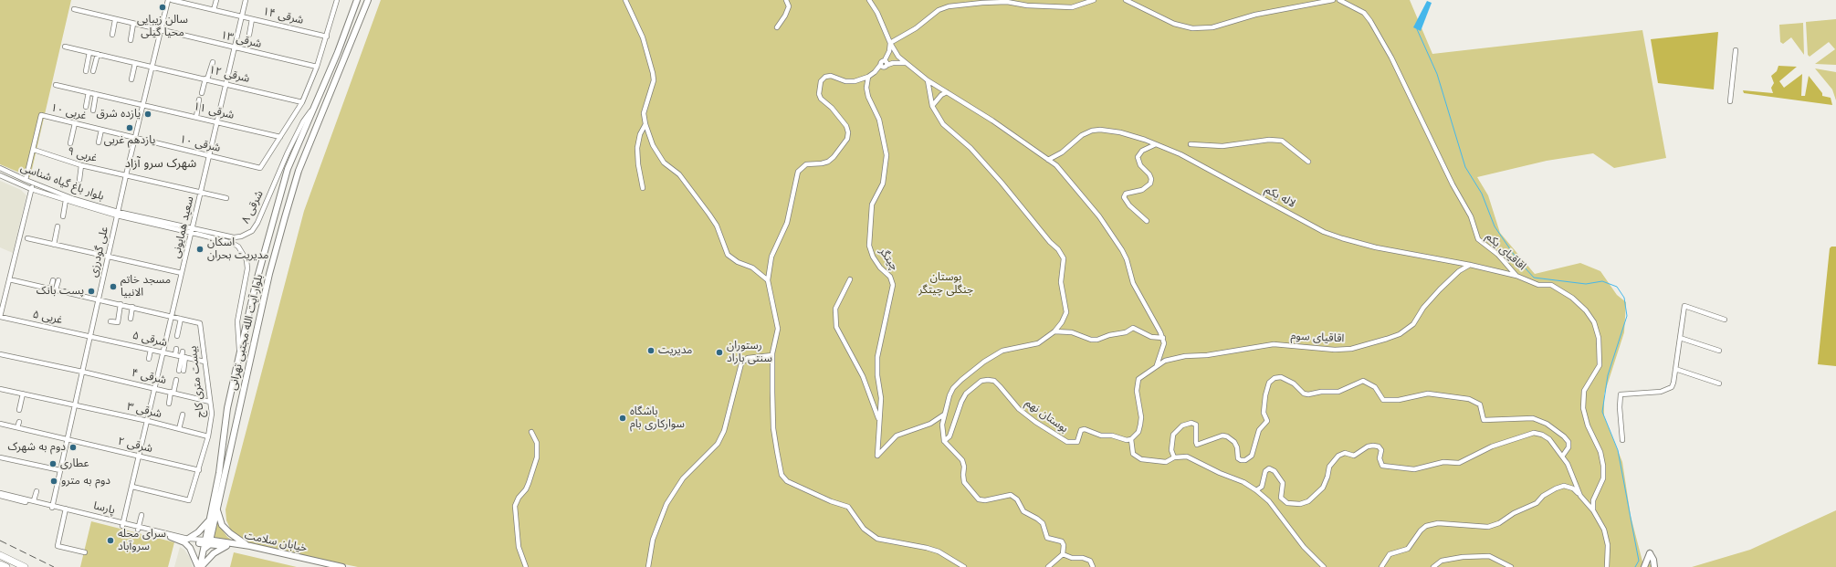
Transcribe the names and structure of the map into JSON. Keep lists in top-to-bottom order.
{
  "streets": {
    "main road": ["بلوار آیت الله مجتبی تهرانی", "خیابان سلامت"],
    "street": [
      "۱۴ شرقی",
      "۱۳ شرقی",
      "۱۲ شرقی",
      "۱۱ شرقی",
      "۱۰ غربی",
      "۱۰ شرقی",
      "۹ غربی",
      "بلوار باغ گیاه شناسی",
      "لاله یکم",
      "۸ شرقی",
      "سعید همایونی",
      "علی گودرزی",
      "اقاقیای یکم",
      "چیتگر",
      "۵ غربی",
      "اقاقیای سوم",
      "۵ شرقی",
      "۴ شرقی",
      "بیست متری کاج",
      "۳ شرقی",
      "بوستان نهم",
      "۲ شرقی",
      "پارسا"
    ]
  },
  "crossings": [
    ["۱۴ شرقی", "سعید همایونی"],
    ["۱۳ شرقی", "سعید همایونی"],
    ["۱۳ شرقی", "علی گودرزی"],
    ["۱۲ شرقی", "سعید همایونی"],
    ["۱۲ شرقی", "علی گودرزی"],
    ["۱۱ شرقی", "۱۰ شرقی"],
    ["۱۱ شرقی", "سعید همایونی"],
    ["۱۱ شرقی", "علی گودرزی"],
    ["۱۰ غربی", "۱۰ شرقی"],
    ["۱۰ غربی", "۹ غربی"],
    ["۱۰ غربی", "بلوار باغ گیاه شناسی"],
    ["۱۰ غربی", "علی گودرزی"],
    ["۱۰ شرقی", "سعید همایونی"],
    ["۱۰ شرقی", "علی گودرزی"],
    ["۹ غربی", "سعید همایونی"],
    ["۹ غربی", "علی گودرزی"],
    ["بلوار باغ گیاه شناسی", "۸ شرقی"],
    ["بلوار باغ گیاه شناسی", "علی گودرزی"],
    ["لاله یکم", "اقاقیای یکم"],
    ["لاله یکم", "اقاقیای سوم"],
    ["۸ شرقی", "سعید همایونی"],
    ["۸ شرقی", "علی گودرزی"],
    ["۸ شرقی", "بلوار آیت الله مجتبی تهرانی"],
    ["سعید همایونی", "۵ شرقی"],
    ["سعید همایونی", "۴ شرقی"],
    ["سعید همایونی", "بیست متری کاج"],
    ["سعید همایونی", "۳ شرقی"],
    ["سعید همایونی", "۲ شرقی"],
    ["سعید همایونی", "پارسا"],
    ["علی گودرزی", "۵ غربی"],
    ["علی گودرزی", "۵ شرقی"],
    ["علی گودرزی", "۴ شرقی"],
    ["علی گودرزی", "۳ شرقی"],
    ["علی گودرزی", "۲ شرقی"],
    ["علی گودرزی", "پارسا"],
    ["۵ غربی", "۵ شرقی"],
    ["بلوار آیت الله مجتبی تهرانی", "پارسا"],
    ["بلوار آیت الله مجتبی تهرانی", "خیابان سلامت"],
    ["۵ شرقی", "بیست متری کاج"],
    ["۴ شرقی", "بیست متری کاج"],
    ["بیست متری کاج", "۳ شرقی"],
    ["بیست متری کاج", "۲ شرقی"],
    ["پارسا", "خیابان سلامت"]
  ],
  "districts": ["شهرک سرو آزاد"],
  "parks": ["بوستان جنگلی چیتگر"],
  "places": [
    "سالن زیبایی محیا گیلی",
    "یازده شرق",
    "یازدهم غربی",
    "اسکان مدیریت بحران",
    "مسجد خاتم الانبیا",
    "پست بانک",
    "مدیریت",
    "رستوران سنتی باراد",
    "باشگاه سوارکاری بام",
    "دوم به شهرک",
    "عطاری",
    "دوم به مترو",
    "سرای محله سروآباد"
  ]
}
